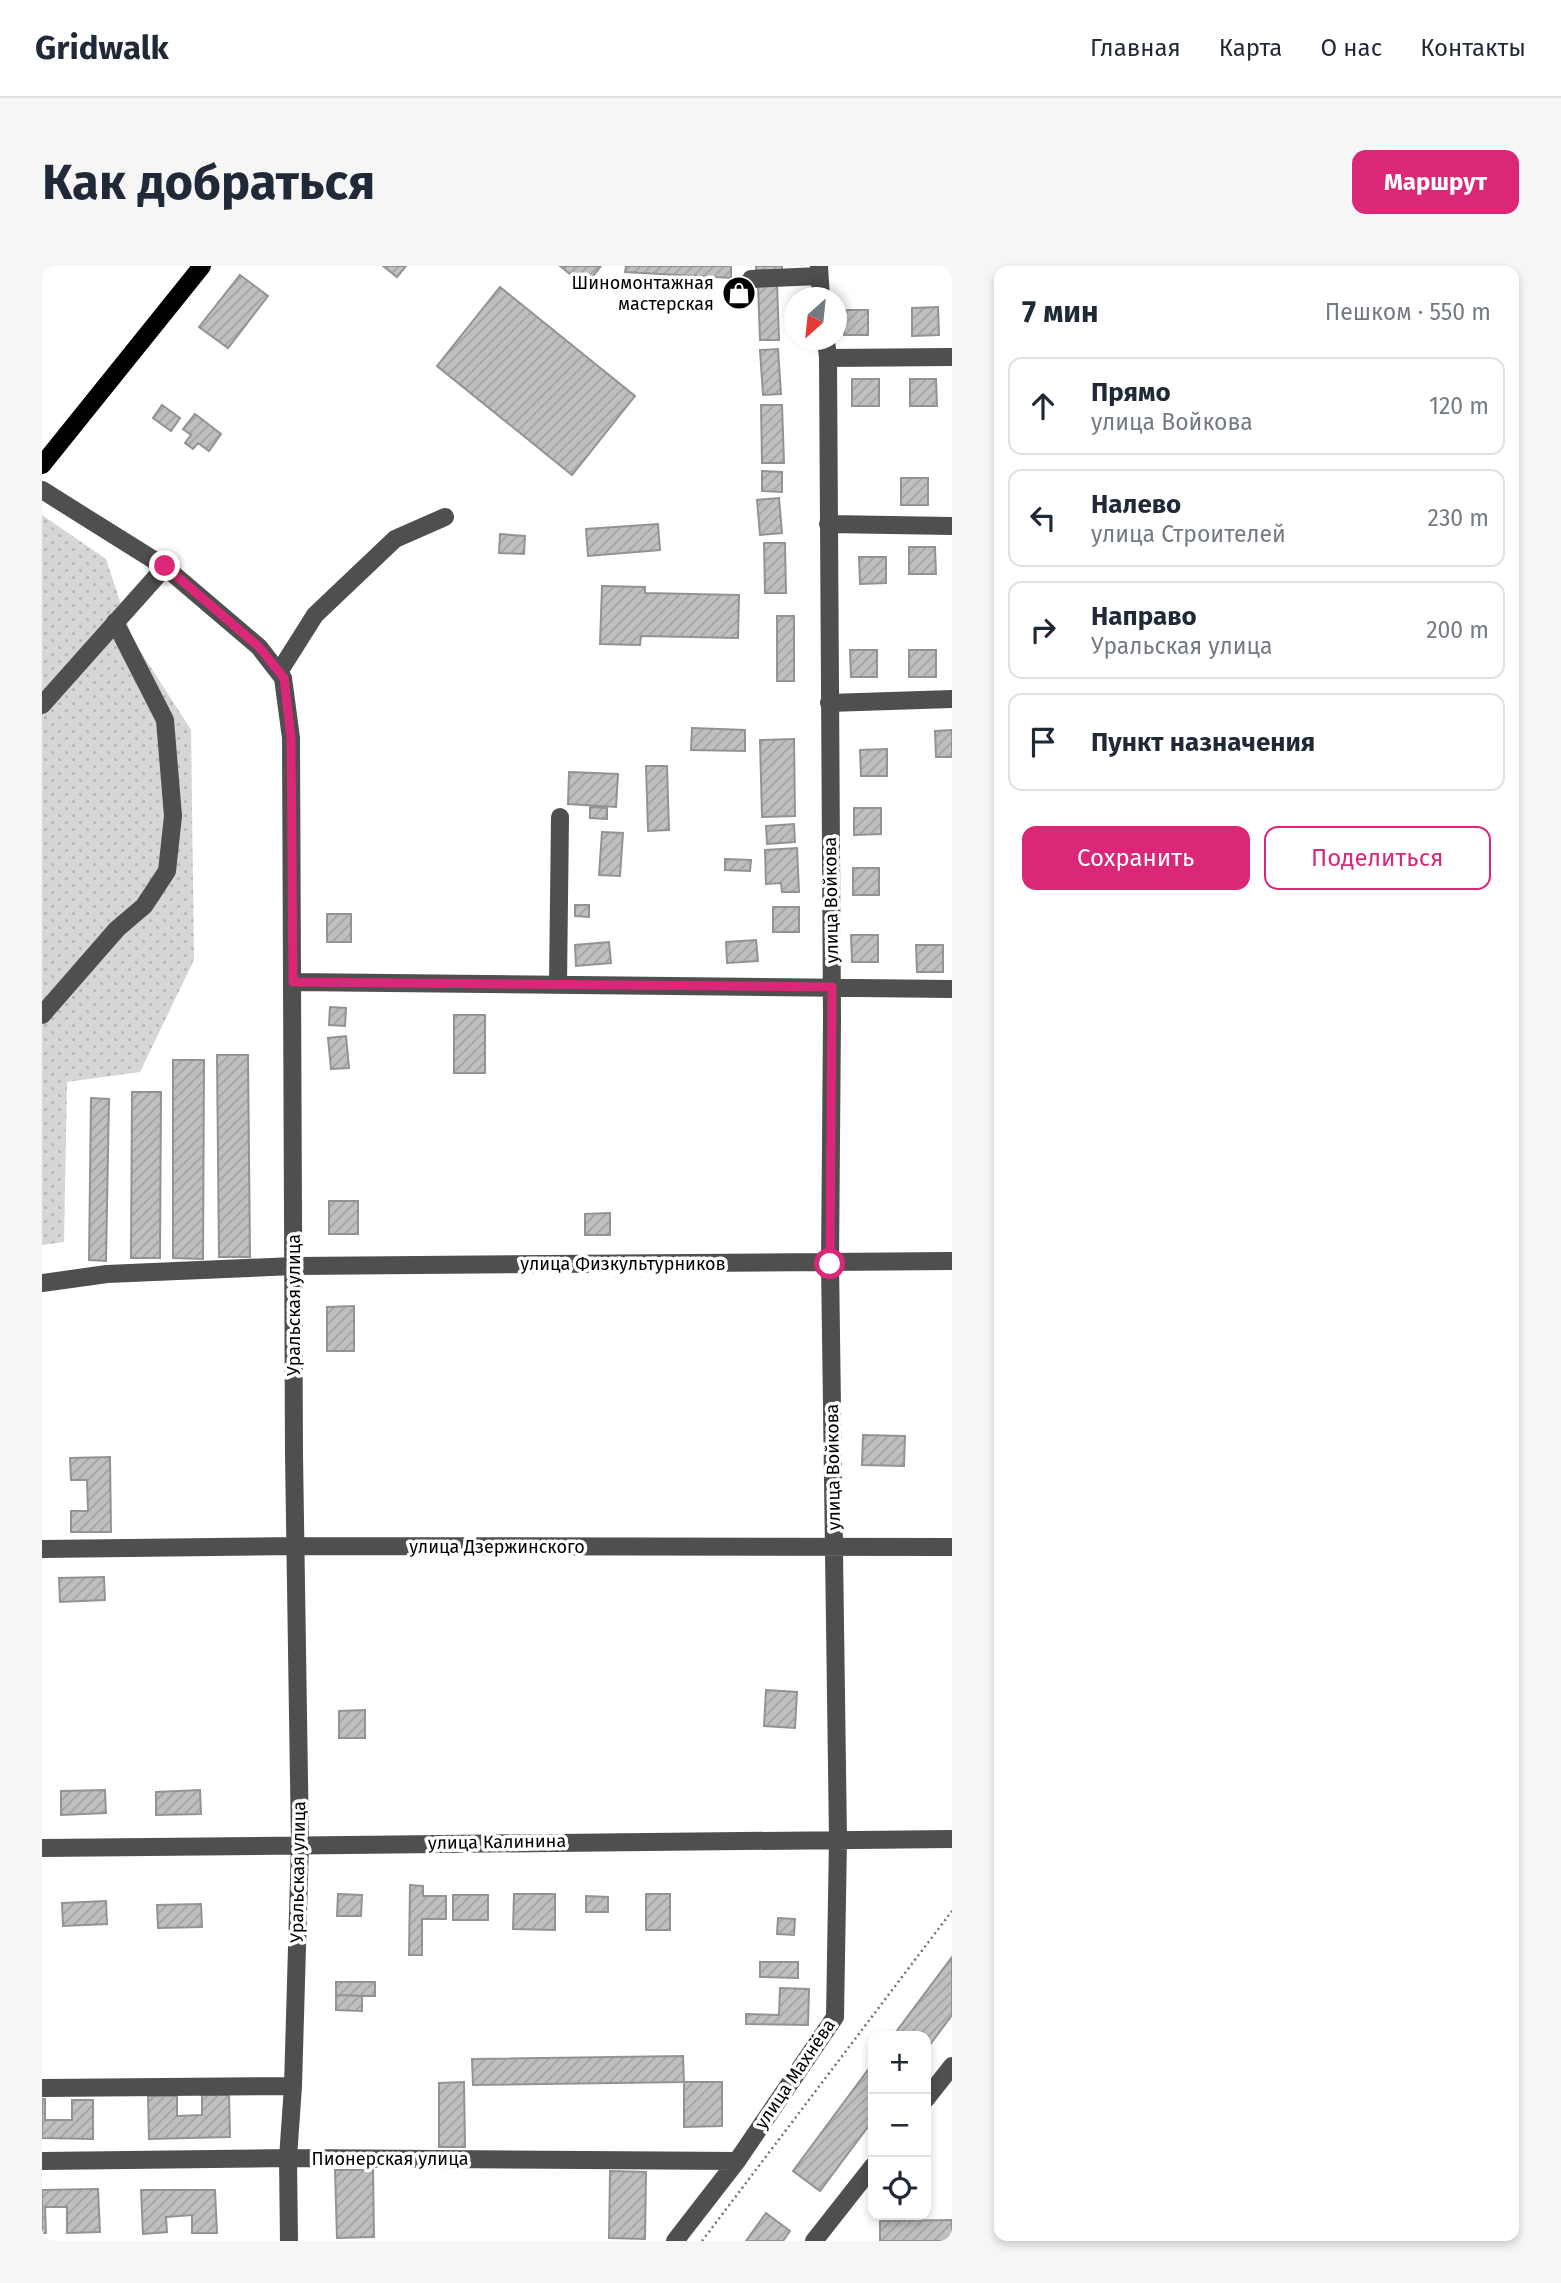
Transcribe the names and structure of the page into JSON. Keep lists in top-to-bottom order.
{
  "streets": {
    "street": [
      "улица Войкова",
      "улица Физкультурников",
      "Уральская улица",
      "улица Дзержинского",
      "улица Калинина",
      "улица Махнёва",
      "Пионерская улица"
    ]
  },
  "crossings": [
    ["улица Войкова", "улица Физкультурников"],
    ["улица Войкова", "улица Дзержинского"],
    ["улица Войкова", "улица Калинина"],
    ["улица Войкова", "улица Махнёва"],
    ["улица Физкультурников", "Уральская улица"],
    ["Уральская улица", "улица Дзержинского"],
    ["Уральская улица", "улица Калинина"],
    ["Уральская улица", "Пионерская улица"],
    ["улица Калинина", "улица Махнёва"],
    ["улица Махнёва", "Пионерская улица"]
  ],
  "places": {
    "shop": ["Шиномонтажная мастерская"]
  },
  "north": "bottom left",
  "page": {
    "header": "Gridwalk",
    "nav": [
      "Главная",
      "Карта",
      "О нас",
      "Контакты"
    ],
    "buttons": [
      "Маршрут",
      ["Сохранить", "Поделиться"]
    ],
    "title": "Как добраться",
    "heading": ["7 мин", "Пешком · 550 m"],
    "list": [
      ["Прямо", "улица Войкова", "120 m"],
      ["Налево", "улица Строителей", "230 m"],
      ["Направо", "Уральская улица", "200 m"],
      "Пункт назначения"
    ],
    "map_buttons": ["+", "−"]
  }
}
